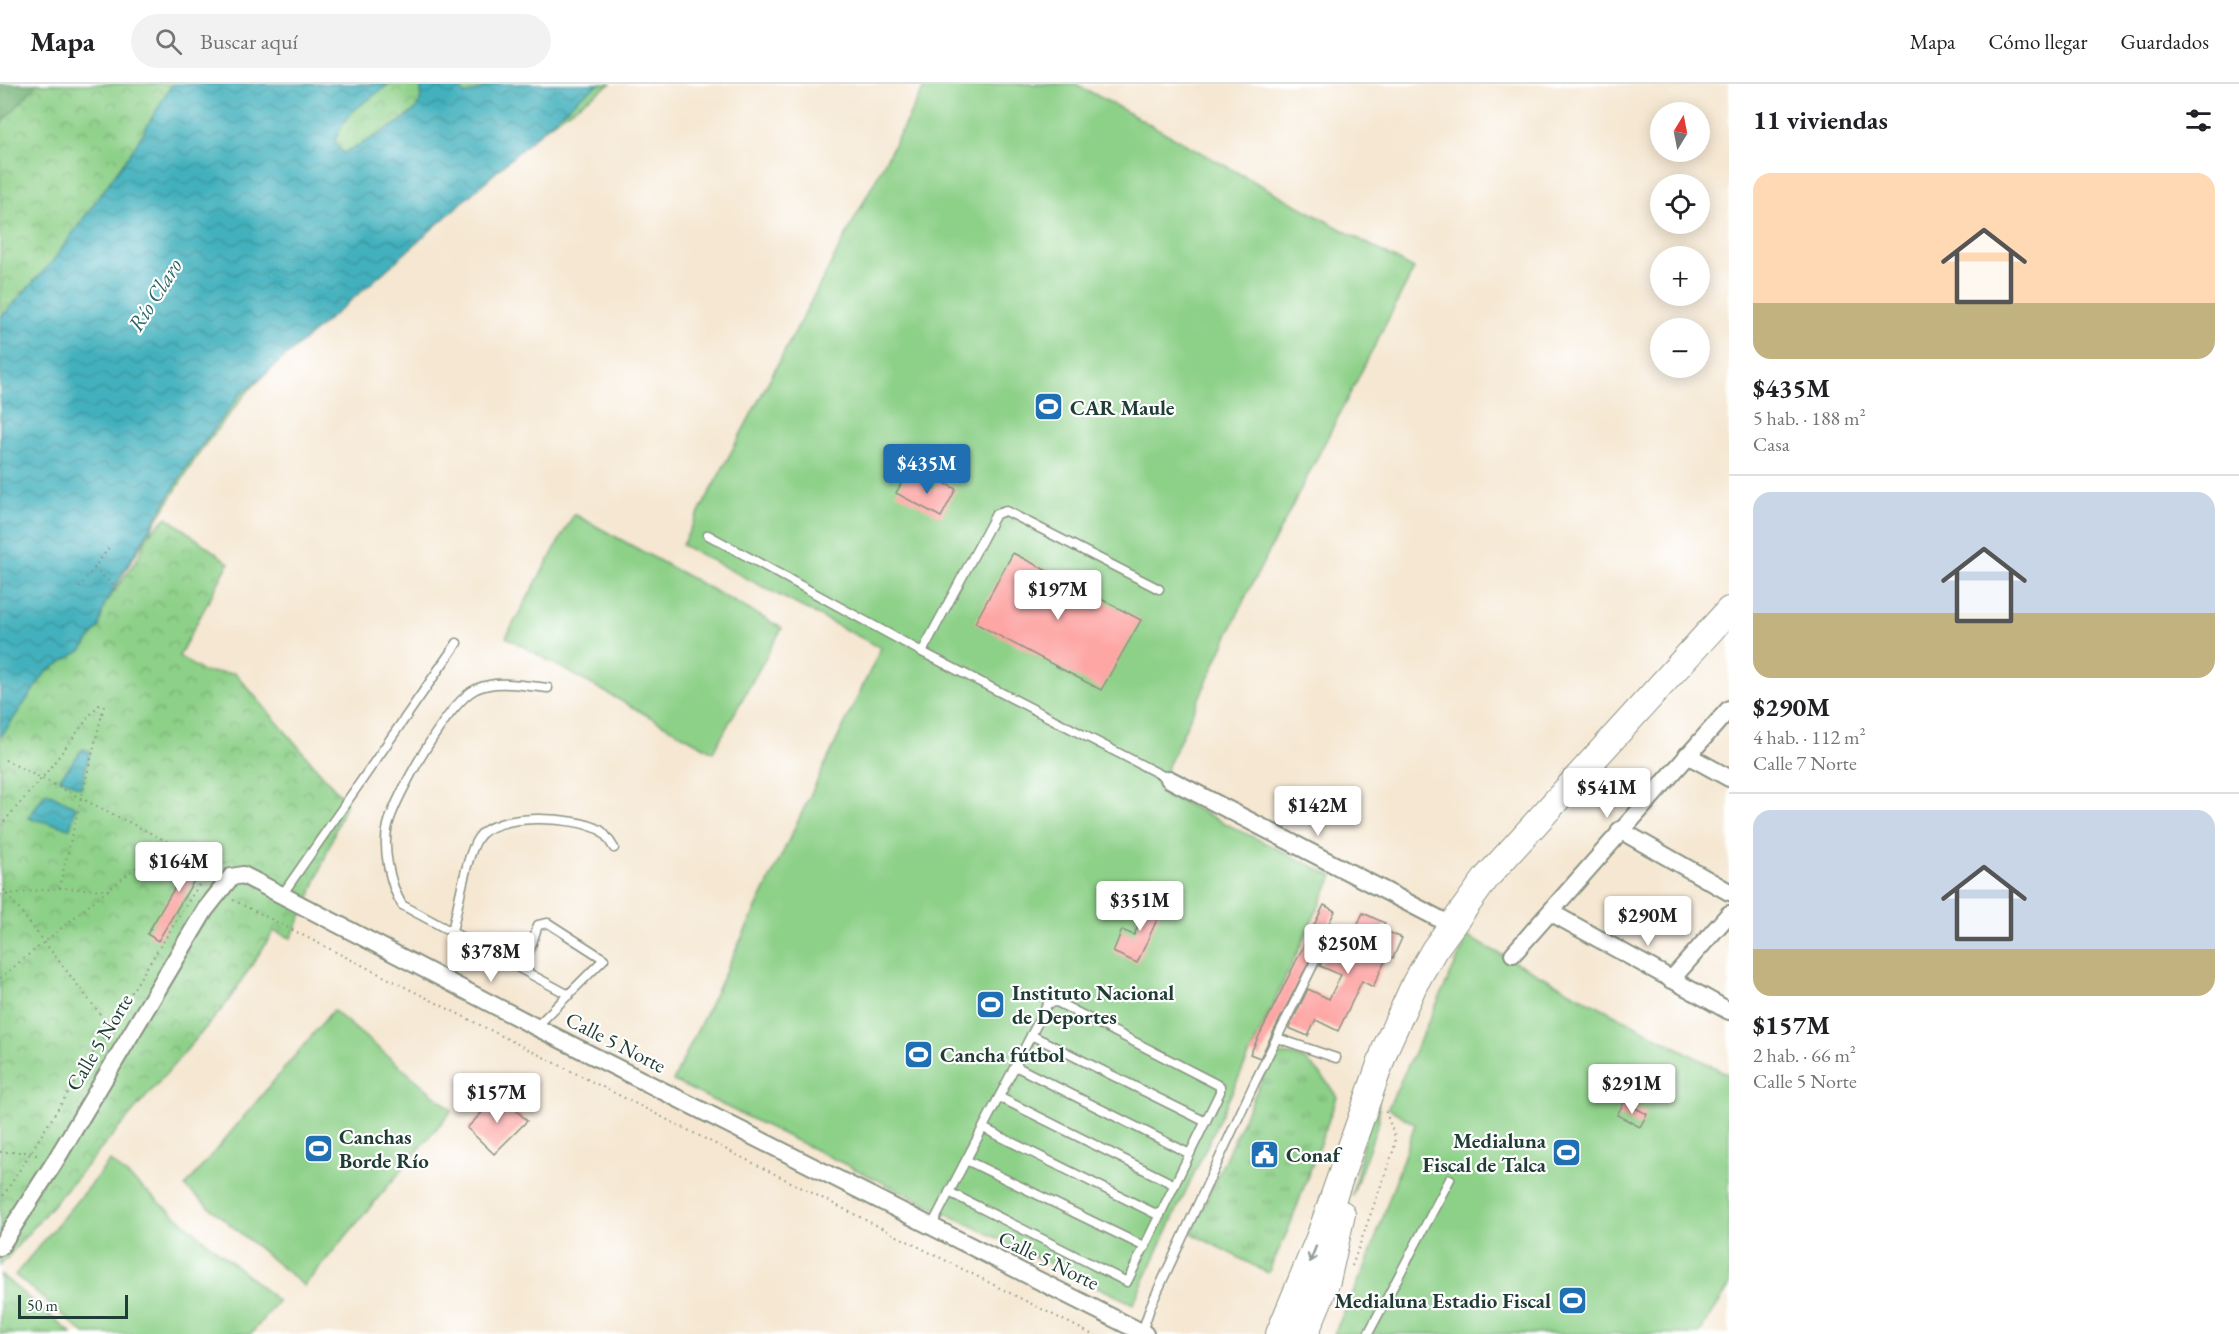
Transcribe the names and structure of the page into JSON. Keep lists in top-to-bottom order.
{
  "streets": {
    "street": ["Calle 5 Norte"]
  },
  "water": ["Río Claro"],
  "places": {
    "sports": [
      "CAR Maule",
      "Instituto Nacional de Deportes",
      "Cancha fútbol",
      "Canchas Borde Río",
      "Medialuna Fiscal de Talca",
      "Medialuna Estadio Fiscal"
    ],
    "public building": ["Conaf"]
  },
  "scale_bar": "50 m",
  "north": "top",
  "page": {
    "header": "Mapa",
    "search": "Buscar aquí",
    "nav": ["Mapa", "Cómo llegar", "Guardados"],
    "heading": "11 viviendas",
    "map_buttons": ["+", "−"],
    "list": [
      {
        "name": "$435M",
        "note": "5 hab. · 188 m² · Casa"
      },
      {
        "name": "$290M",
        "note": "4 hab. · 112 m² · Calle 7 Norte"
      },
      {
        "name": "$157M",
        "note": "2 hab. · 66 m² · Calle 5 Norte"
      }
    ],
    "price": [
      "$435M",
      "$197M",
      "$541M",
      "$142M",
      "$164M",
      "$351M",
      "$290M",
      "$250M",
      "$378M",
      "$291M",
      "$157M"
    ],
    "scale": "50 m"
  }
}
